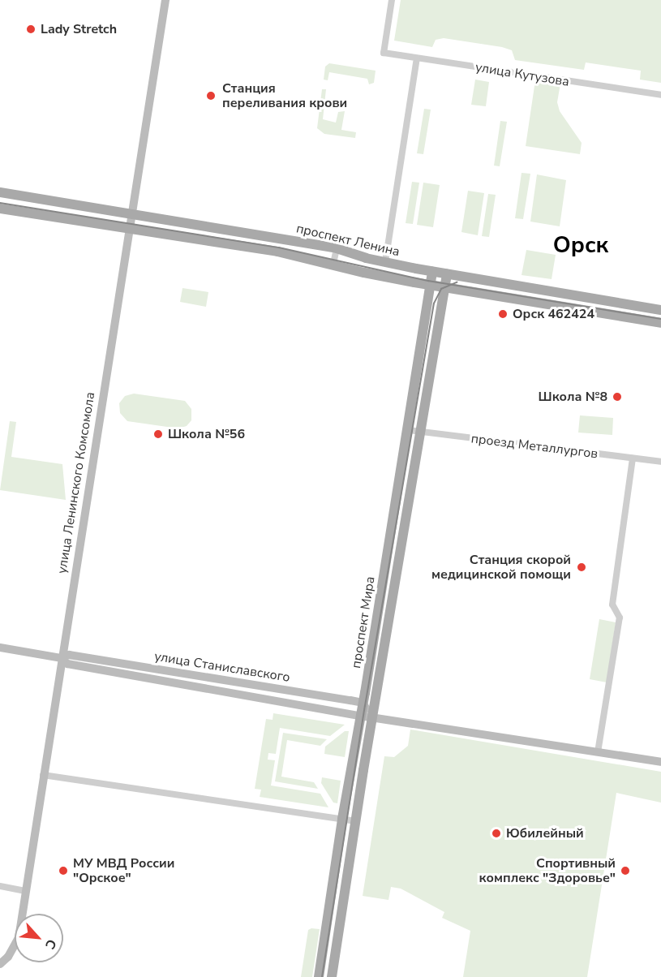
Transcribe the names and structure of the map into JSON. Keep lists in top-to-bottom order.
{
  "streets": {
    "main road": [
      "проспект Ленина",
      "улица Ленинского Комсомола",
      "проспект Мира",
      "улица Станиславского"
    ],
    "street": ["улица Кутузова", "проезд Металлургов"]
  },
  "crossings": [
    ["проспект Ленина", "улица Ленинского Комсомола"],
    ["проспект Ленина", "проспект Мира"],
    ["проезд Металлургов", "проспект Мира"],
    ["улица Ленинского Комсомола", "улица Станиславского"],
    ["проспект Мира", "улица Станиславского"]
  ],
  "districts": ["Орск"],
  "places": [
    "Lady Stretch",
    "Станция переливания крови",
    "Орск 462424",
    "Школа №8",
    "Школа №56",
    "Станция скорой медицинской помощи",
    "Юбилейный",
    "МУ МВД России \"Орское\"",
    "Спортивный комплекс \"Здоровье\""
  ],
  "north": "bottom right"
}
